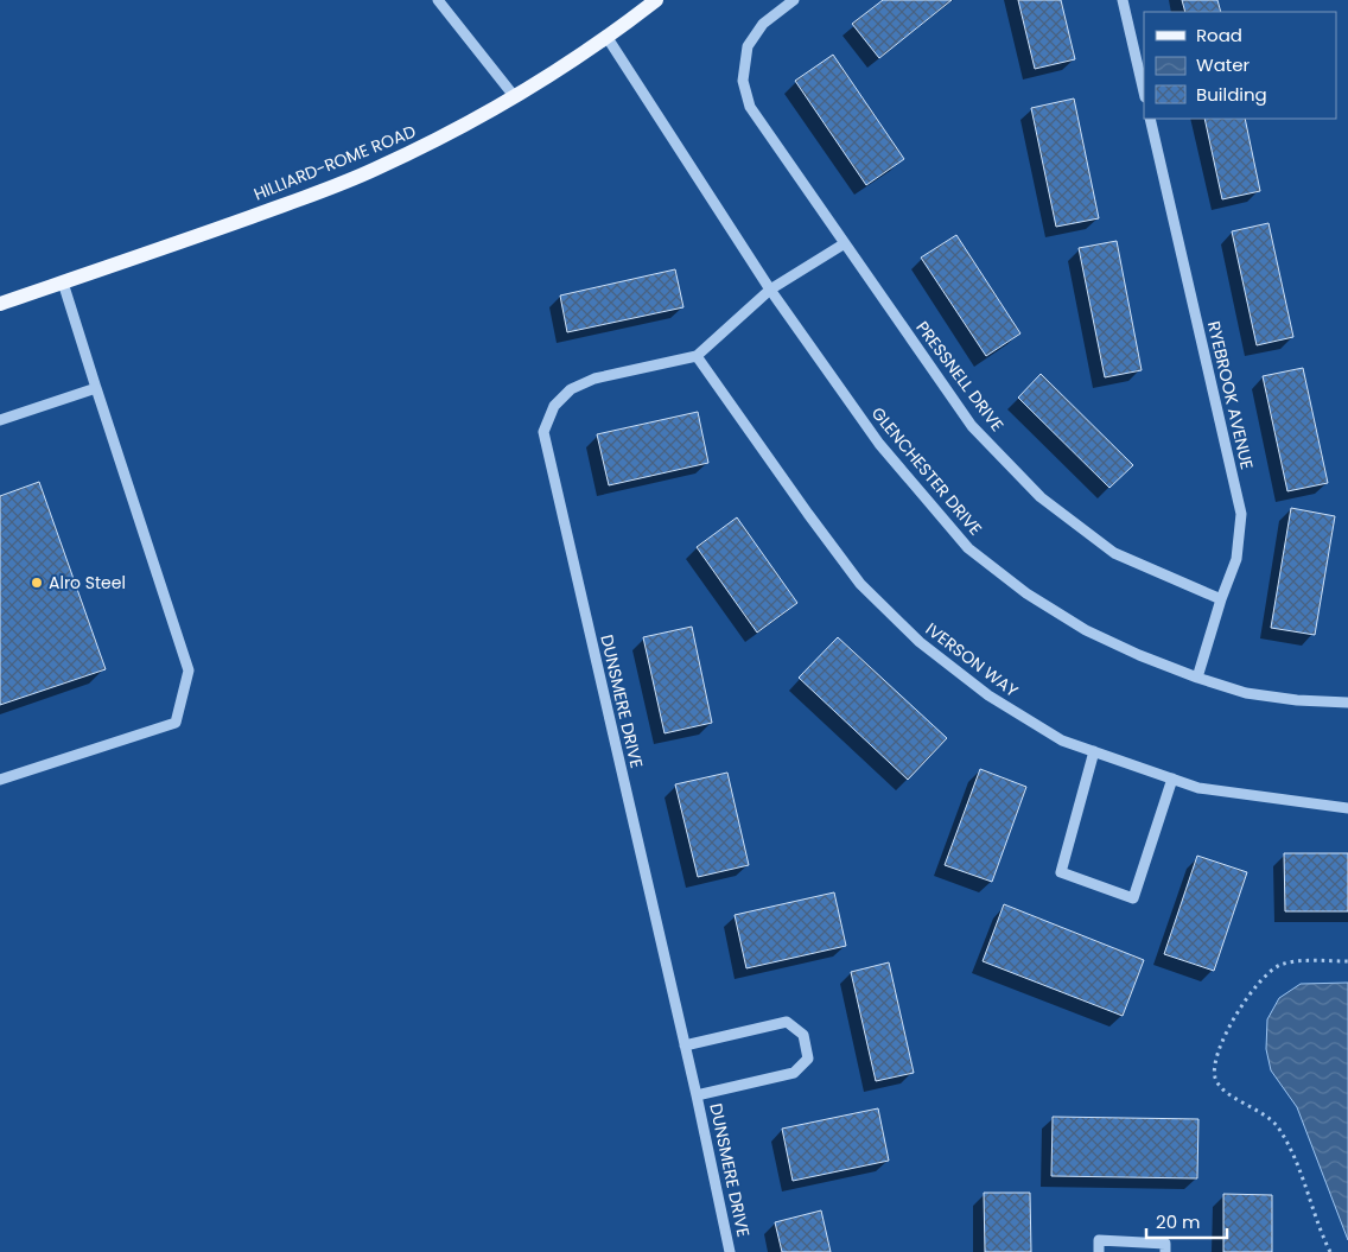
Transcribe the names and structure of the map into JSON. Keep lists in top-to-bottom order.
{
  "streets": {
    "main road": ["HILLIARD-ROME ROAD"],
    "street": [
      "PRESSNELL DRIVE",
      "RYEBROOK AVENUE",
      "GLENCHESTER DRIVE",
      "IVERSON WAY",
      "DUNSMERE DRIVE"
    ]
  },
  "crossings": [
    ["HILLIARD-ROME ROAD", "GLENCHESTER DRIVE"],
    ["PRESSNELL DRIVE", "RYEBROOK AVENUE"],
    ["RYEBROOK AVENUE", "GLENCHESTER DRIVE"],
    ["GLENCHESTER DRIVE", "DUNSMERE DRIVE"],
    ["IVERSON WAY", "DUNSMERE DRIVE"]
  ],
  "places": ["Alro Steel"],
  "legend": ["Road", "Water", "Building"],
  "scale_bar": "20 m"
}
